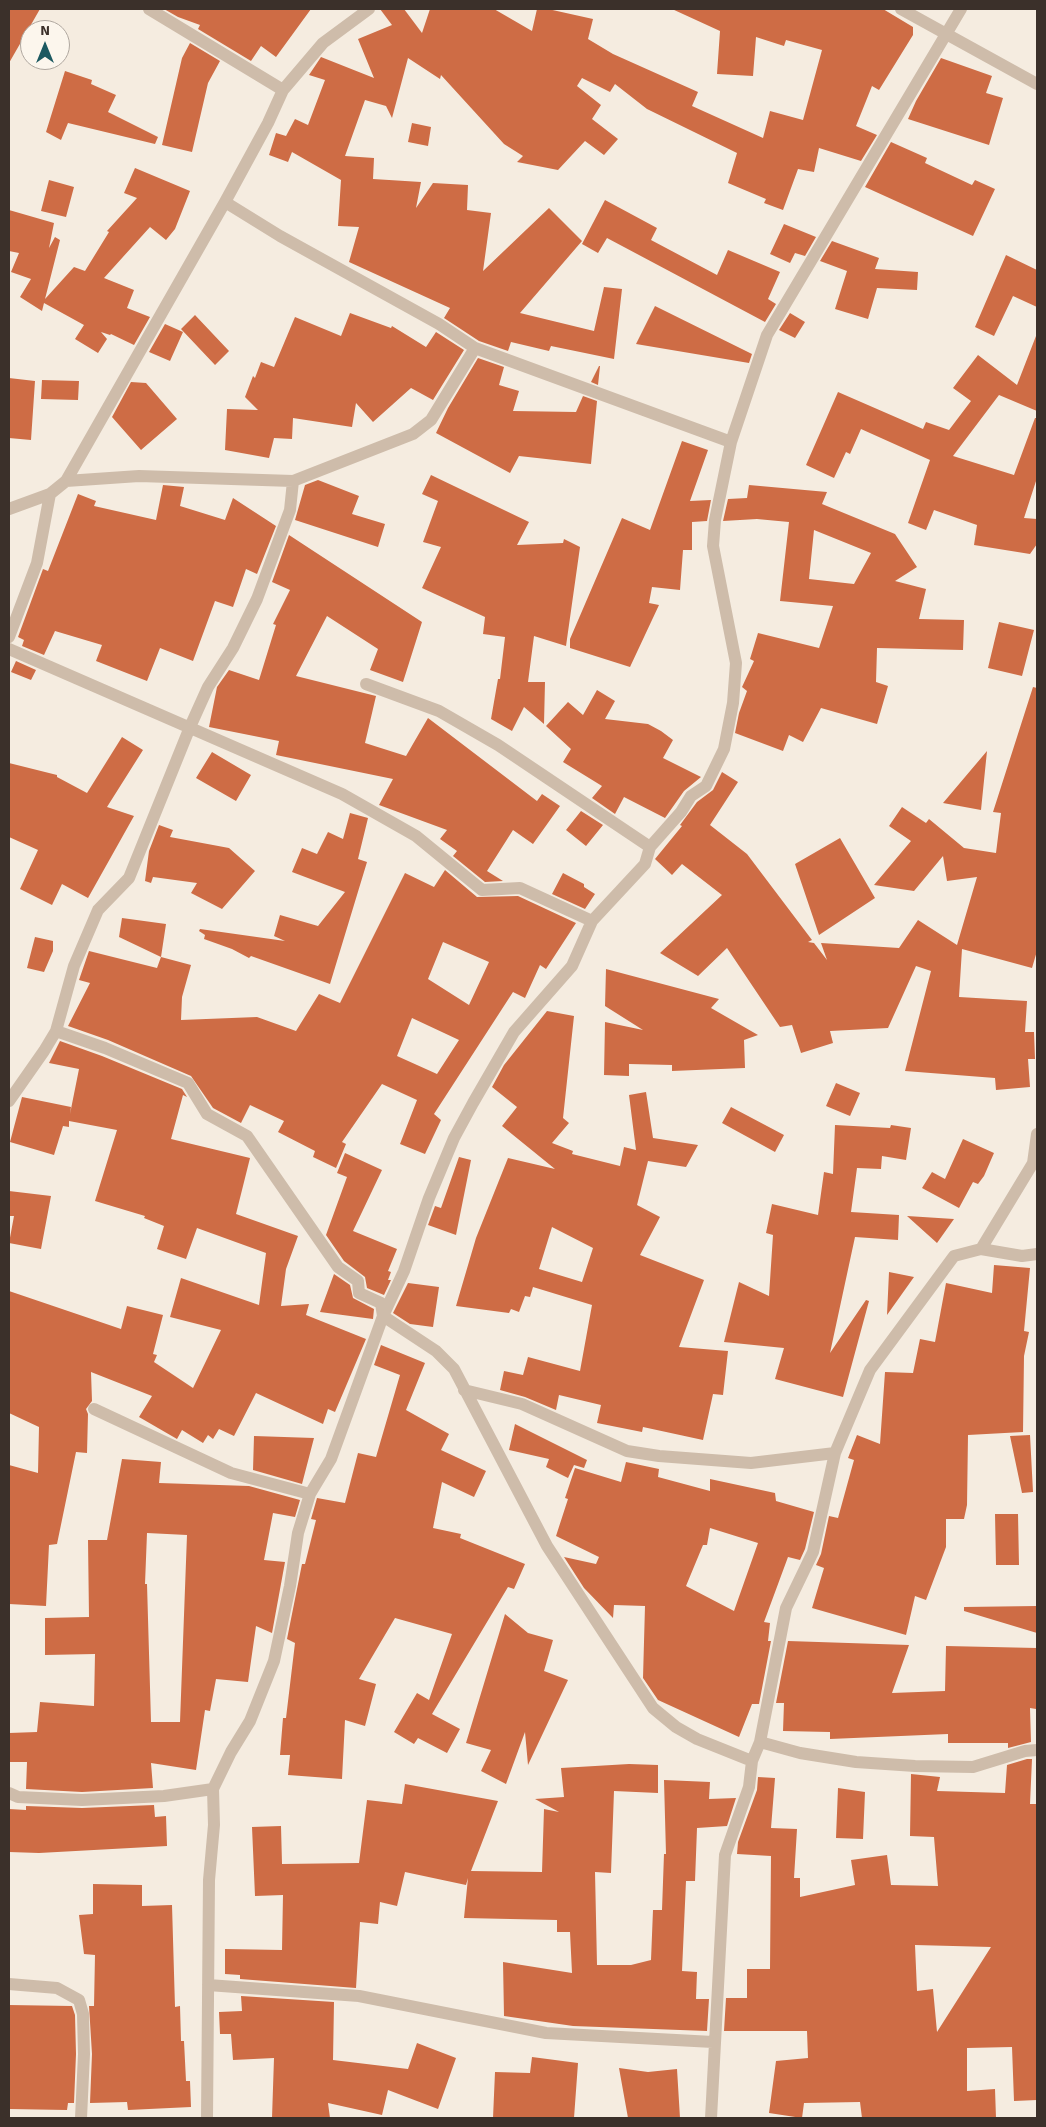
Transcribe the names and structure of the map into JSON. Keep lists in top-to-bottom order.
{
  "north": "top"
}
